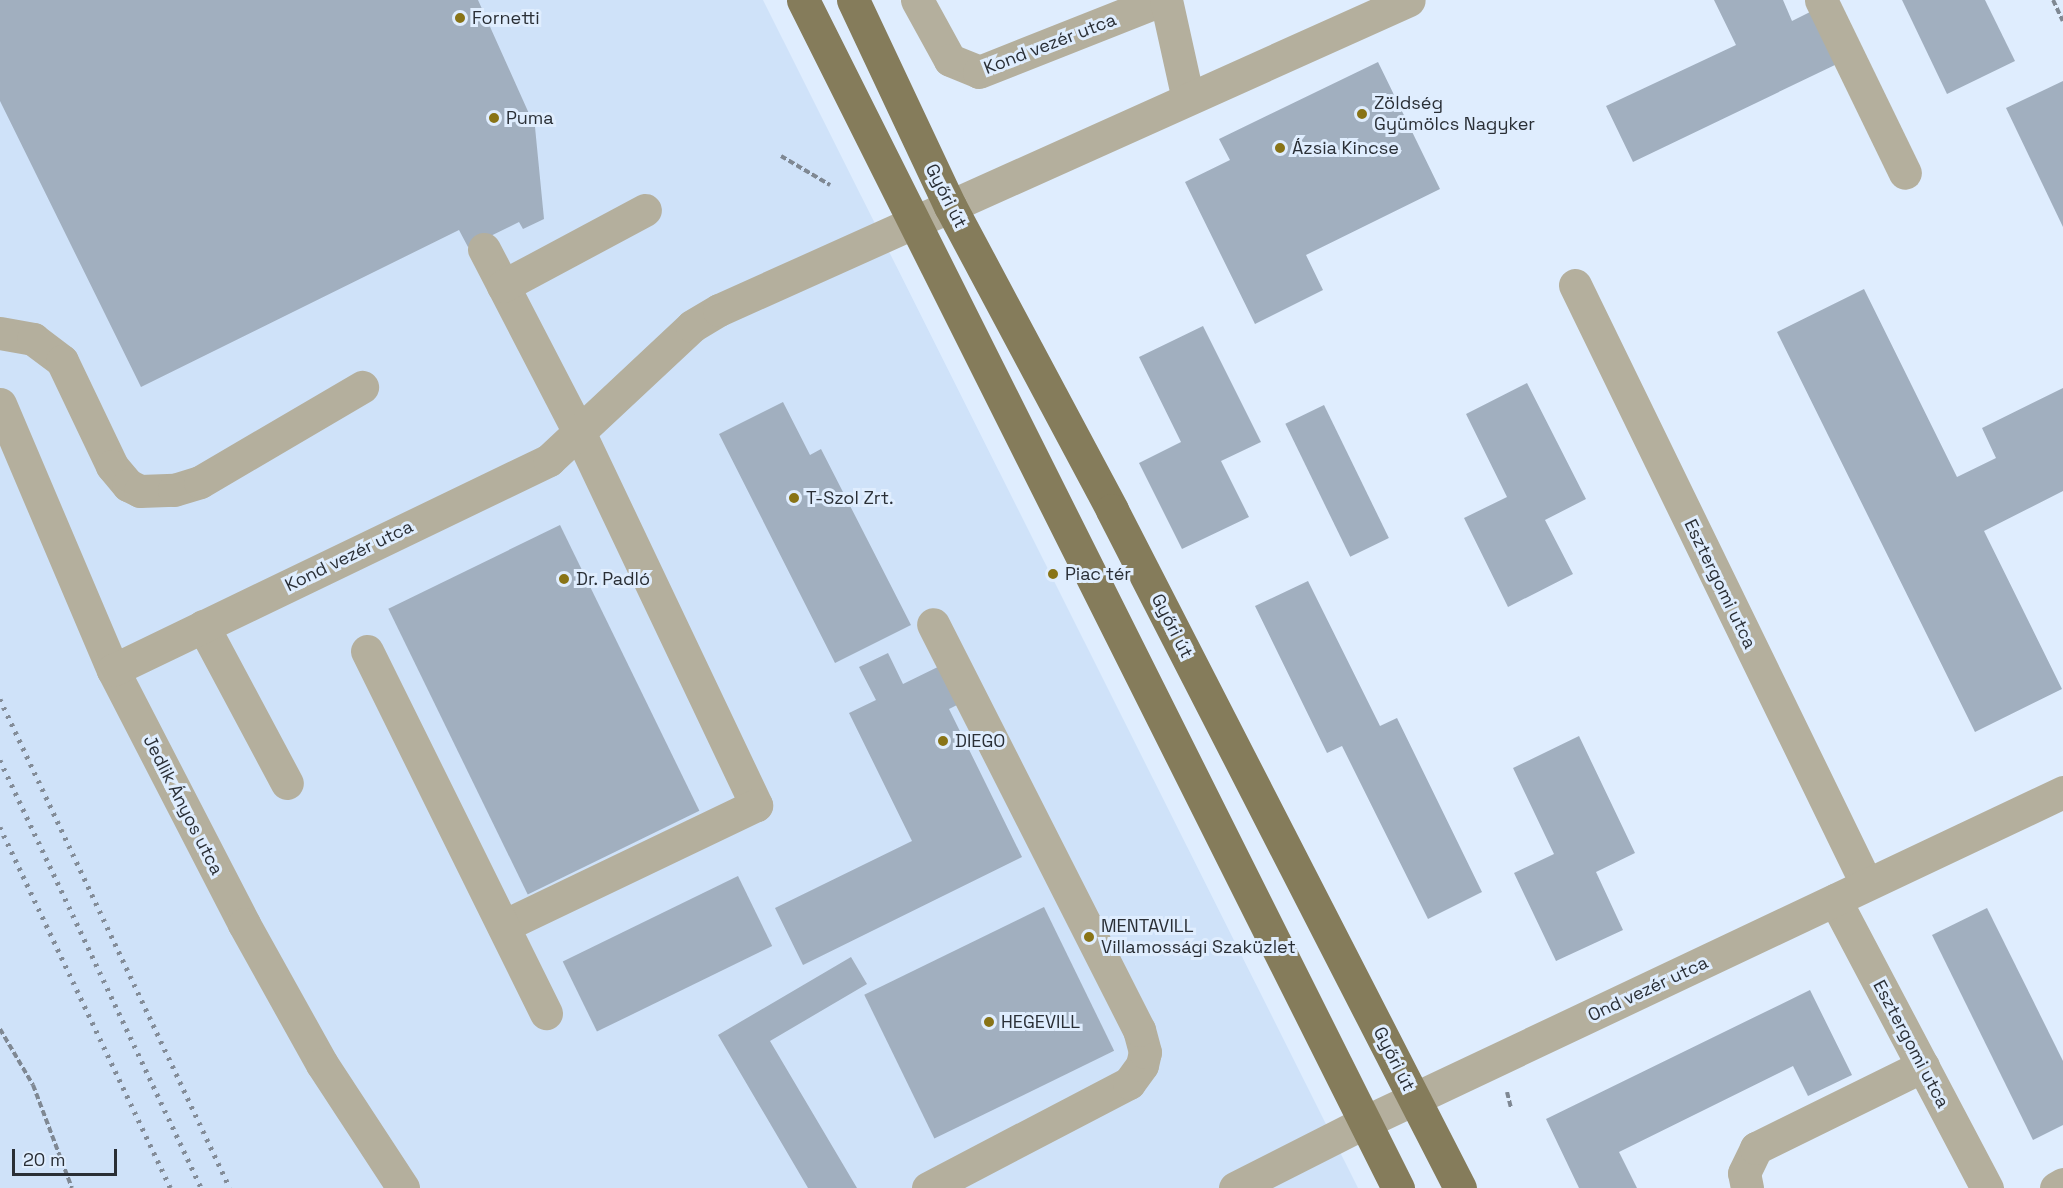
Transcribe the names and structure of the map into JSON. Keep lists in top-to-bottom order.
{
  "streets": {
    "main road": ["Győri út"],
    "street": [
      "Kond vezér utca",
      "Esztergomi utca",
      "Jedlik Ányos utca",
      "Ond vezér utca"
    ]
  },
  "crossings": [
    ["Kond vezér utca", "Győri út"],
    ["Kond vezér utca", "Jedlik Ányos utca"],
    ["Győri út", "Ond vezér utca"],
    ["Esztergomi utca", "Ond vezér utca"]
  ],
  "places": [
    "Fornetti",
    "Zöldség Gyümölcs Nagyker",
    "Puma",
    "Ázsia Kincse",
    "T-Szol Zrt.",
    "Piac tér",
    "Dr. Padló",
    "DIEGO",
    "MENTAVILL Villamossági Szaküzlet",
    "HEGEVILL"
  ],
  "scale_bar": "20 m"
}
